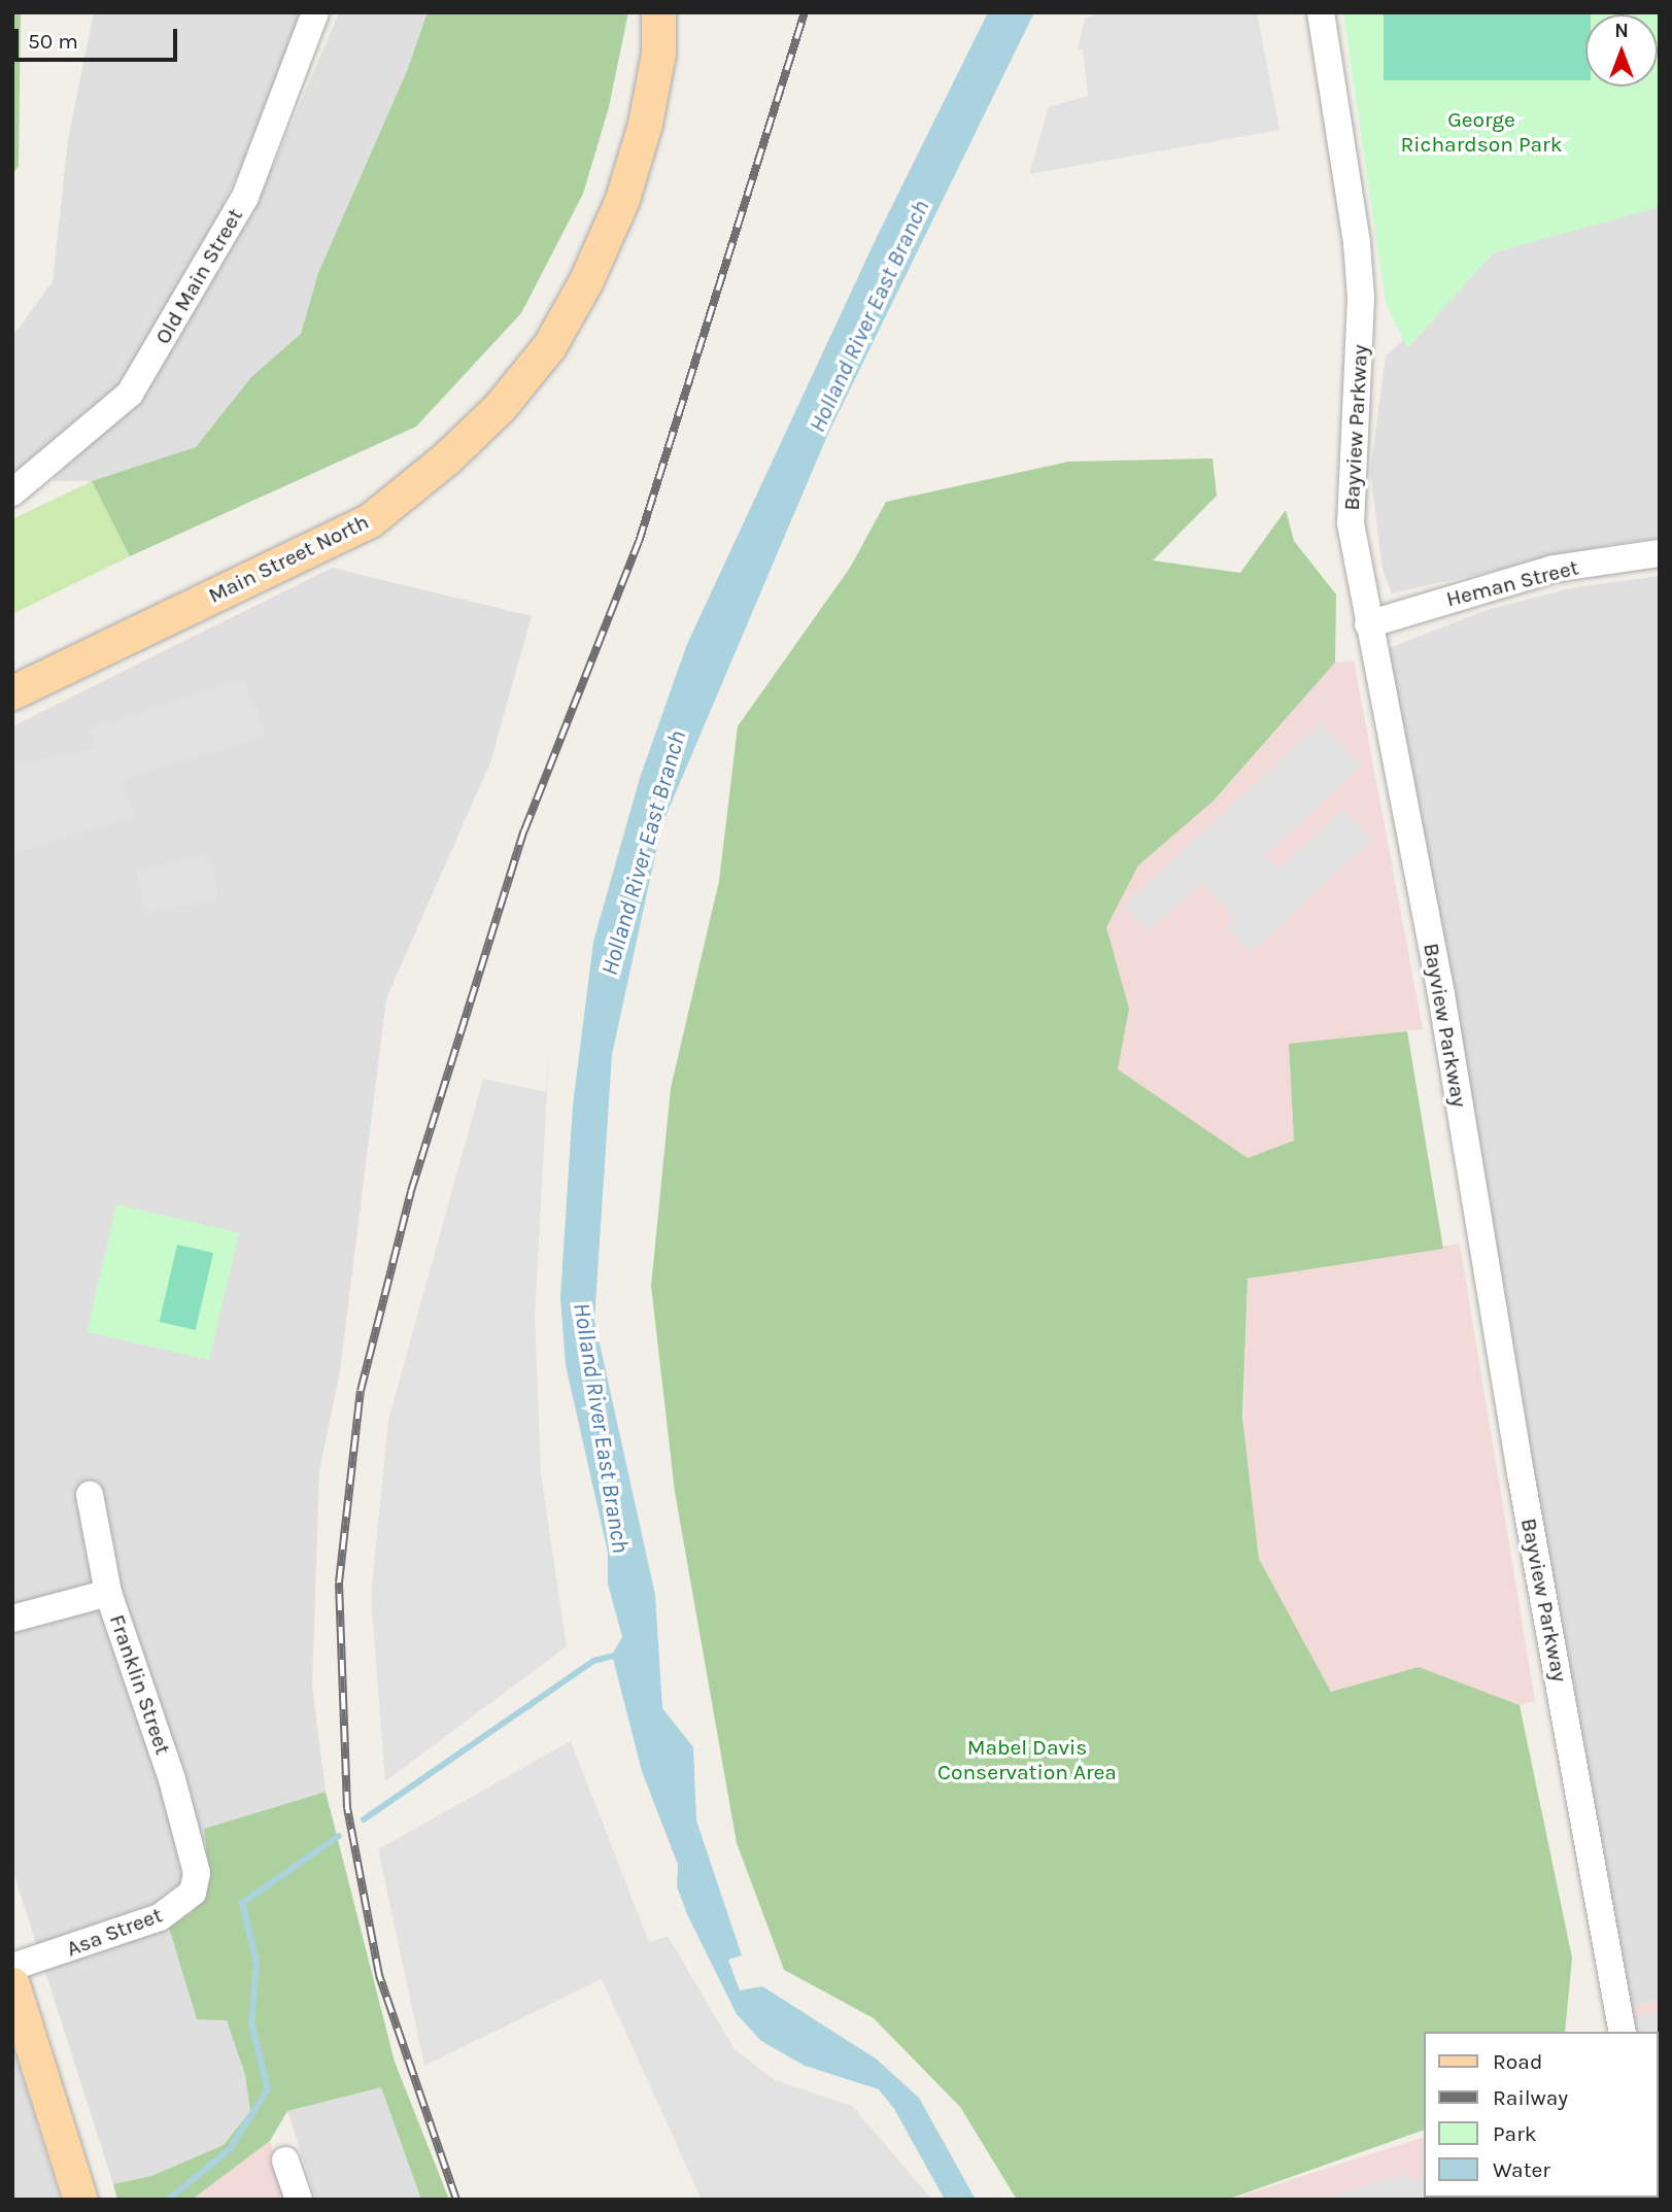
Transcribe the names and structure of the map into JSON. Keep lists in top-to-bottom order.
{
  "streets": {
    "main road": ["Main Street North"],
    "street": [
      "Old Main Street",
      "Bayview Parkway",
      "Heman Street",
      "Franklin Street",
      "Asa Street"
    ]
  },
  "crossings": [
    ["Bayview Parkway", "Heman Street"],
    ["Franklin Street", "Asa Street"]
  ],
  "water": ["Holland River East Branch"],
  "parks": ["George Richardson Park", "Mabel Davis Conservation Area"],
  "legend": [
    "Road",
    "Railway",
    "Park",
    "Water"
  ],
  "scale_bar": "50 m",
  "north": "top"
}
